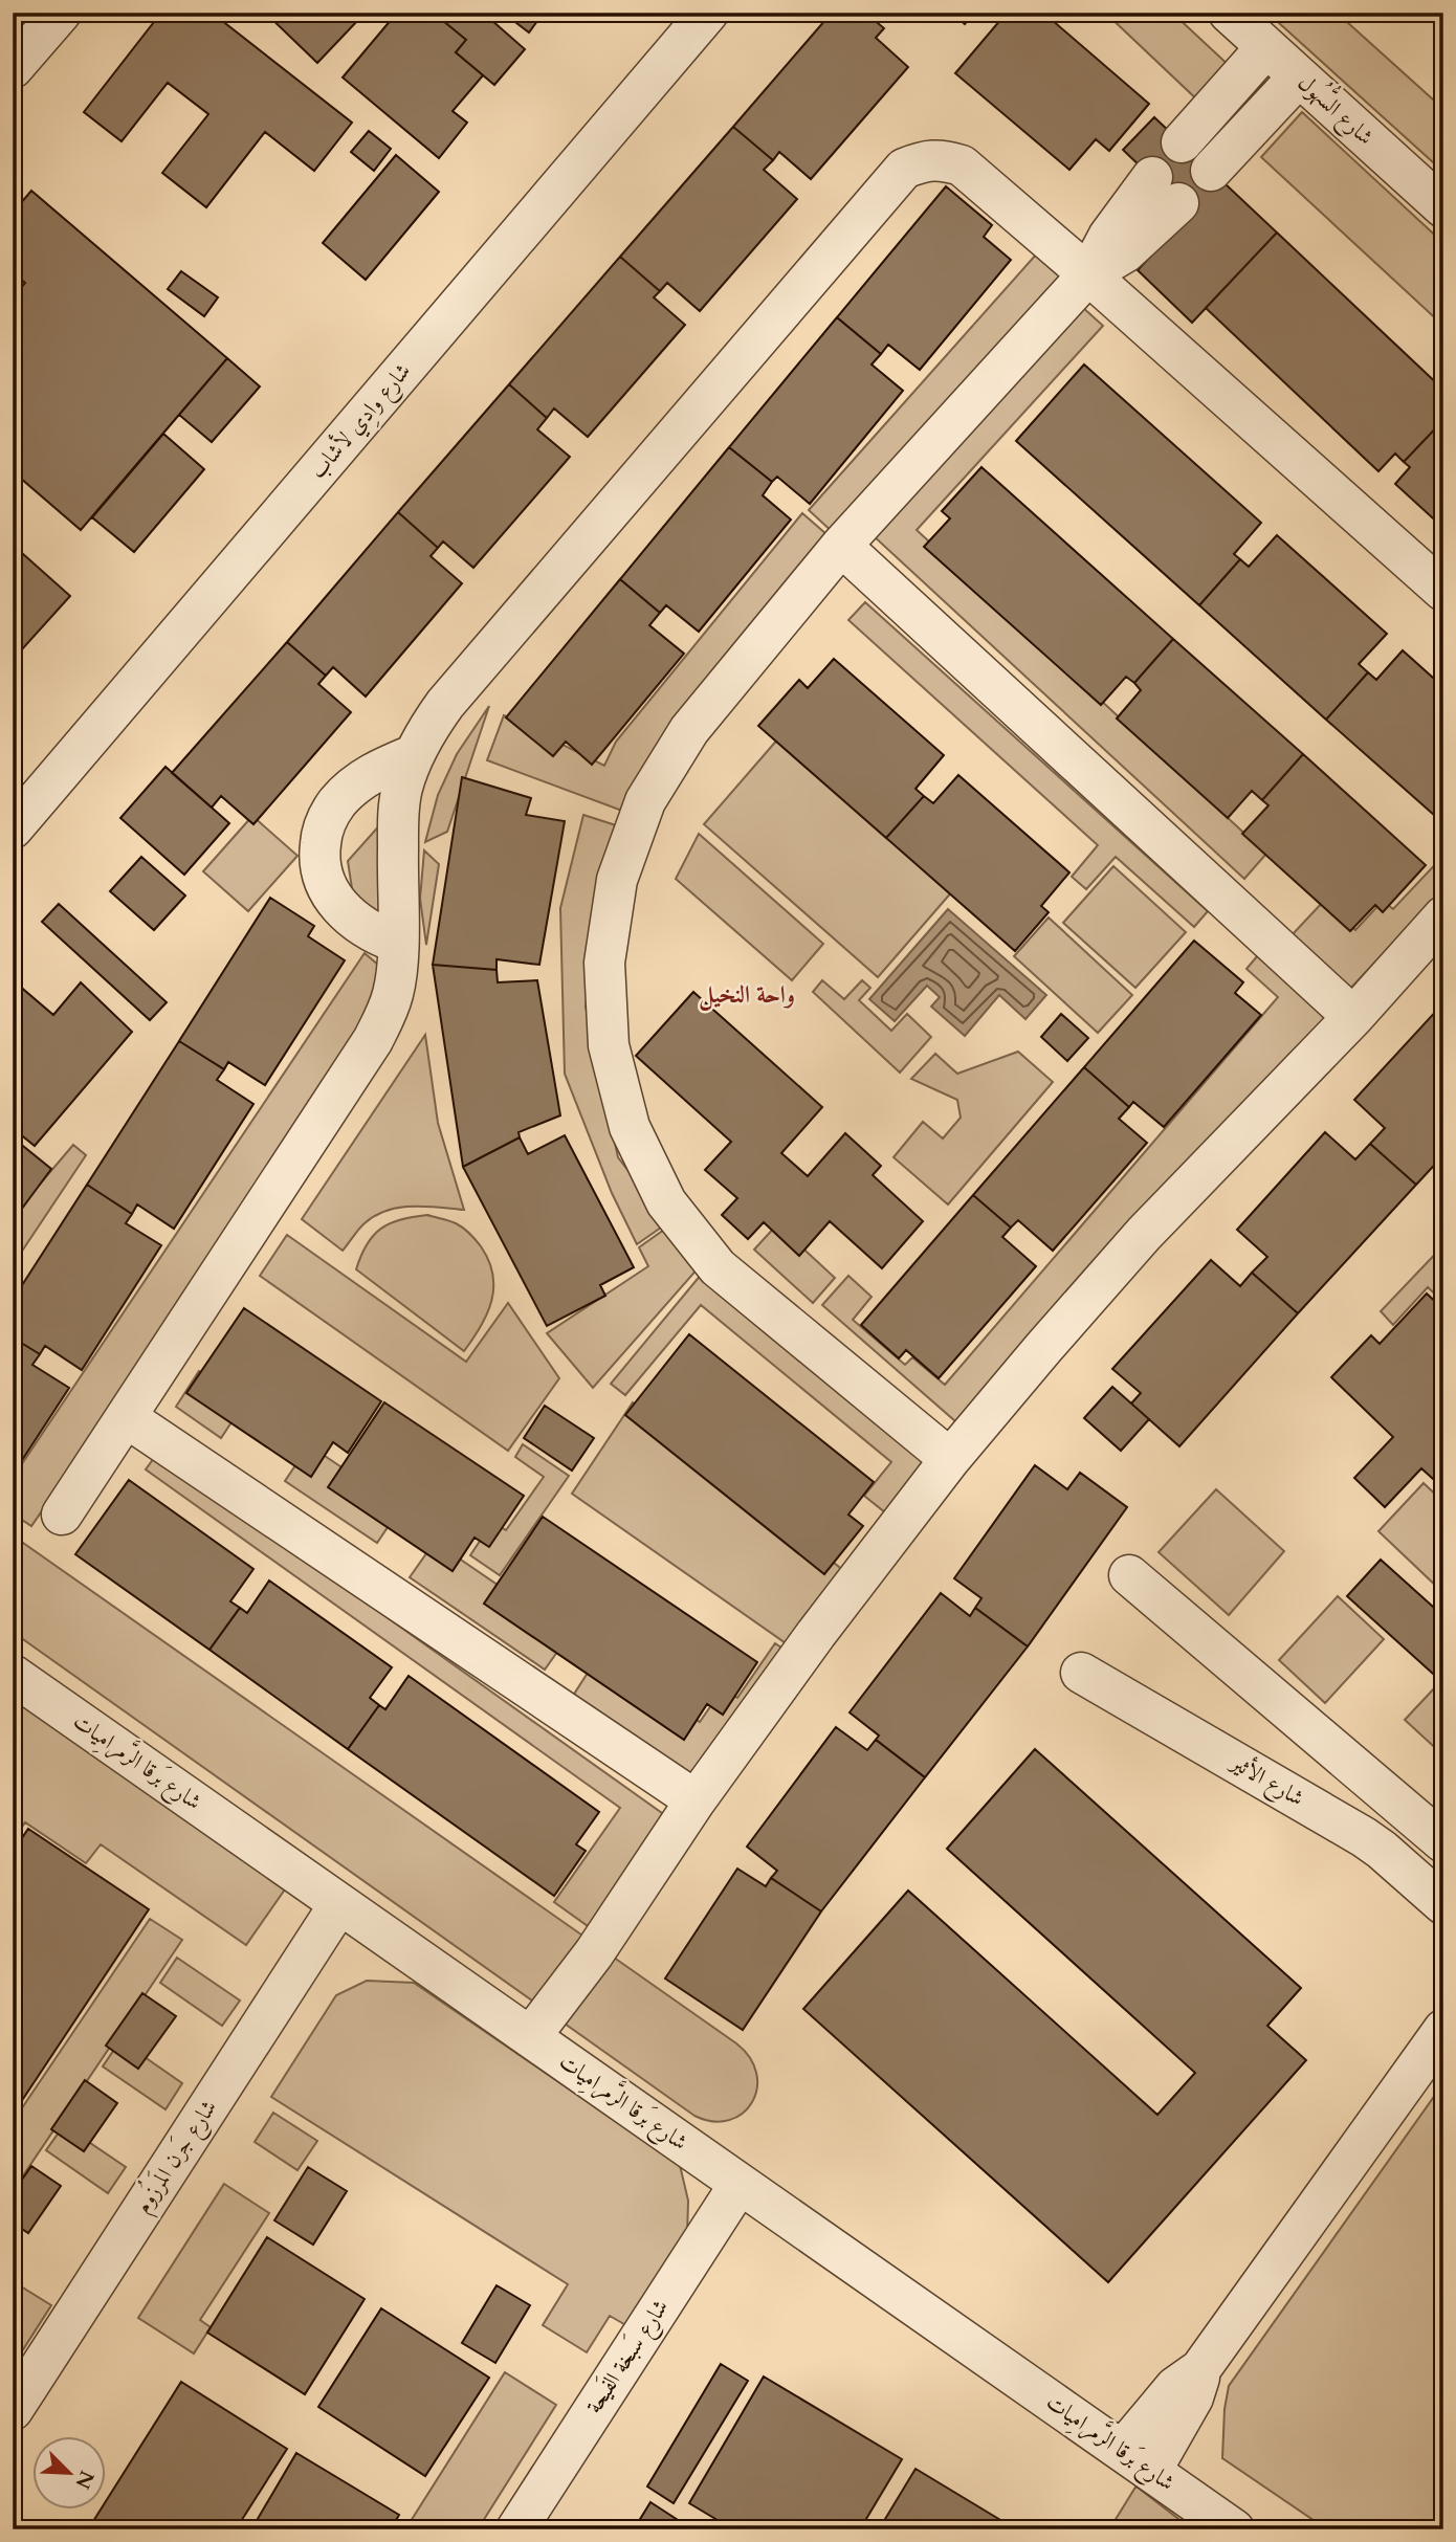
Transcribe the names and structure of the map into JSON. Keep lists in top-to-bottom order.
{
  "streets": {
    "street": [
      "شارع السُّهُول",
      "شارع وادِي لأشاب",
      "شارع بَرقا الرَّمرامِيات",
      "شارع الأثير",
      "شارع جَرن المَرزُوم",
      "شارع سَبخة الفَيحة"
    ]
  },
  "crossings": [
    ["شارع بَرقا الرَّمرامِيات", "شارع جَرن المَرزُوم"],
    ["شارع بَرقا الرَّمرامِيات", "شارع سَبخة الفَيحة"]
  ],
  "districts": ["واحة النخيل"],
  "north": "bottom right"
}
